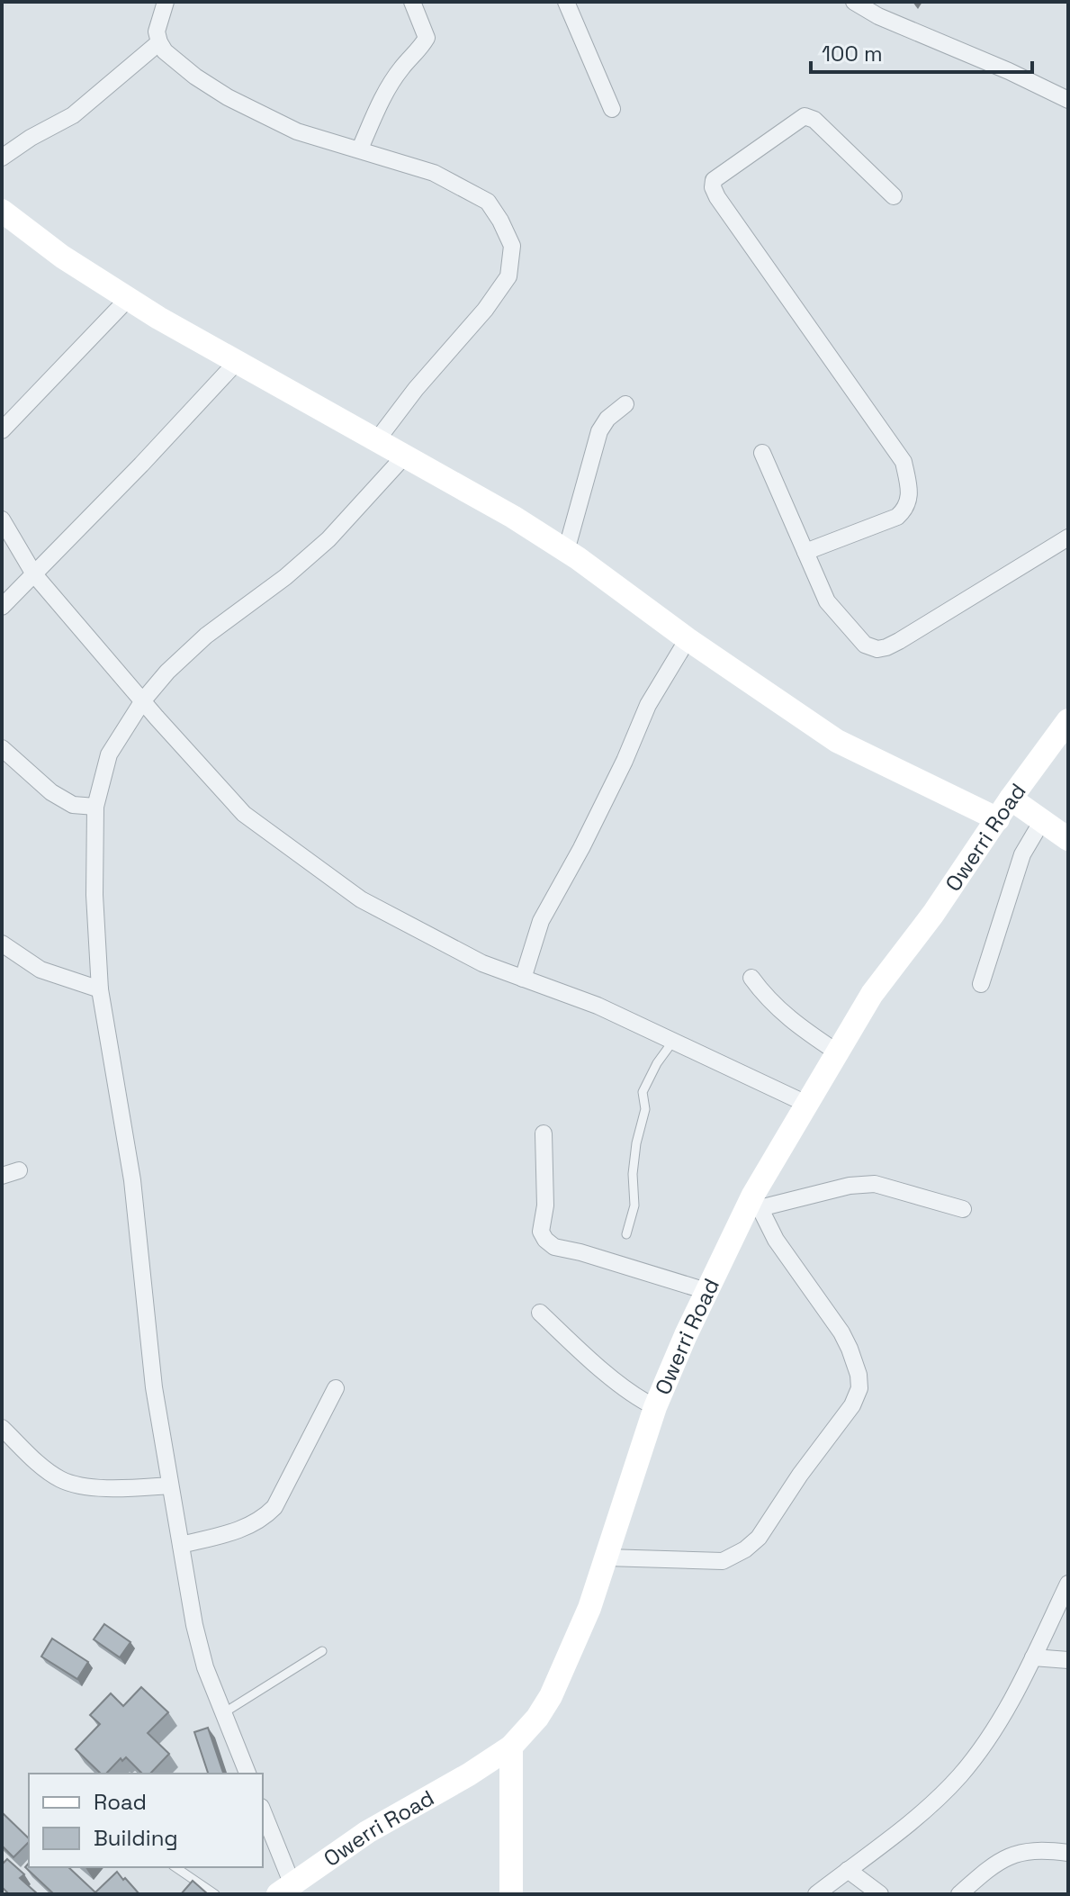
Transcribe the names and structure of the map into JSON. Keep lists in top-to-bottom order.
{
  "streets": {
    "main road": ["Owerri Road"]
  },
  "legend": ["Road", "Building"],
  "scale_bar": "100 m"
}
